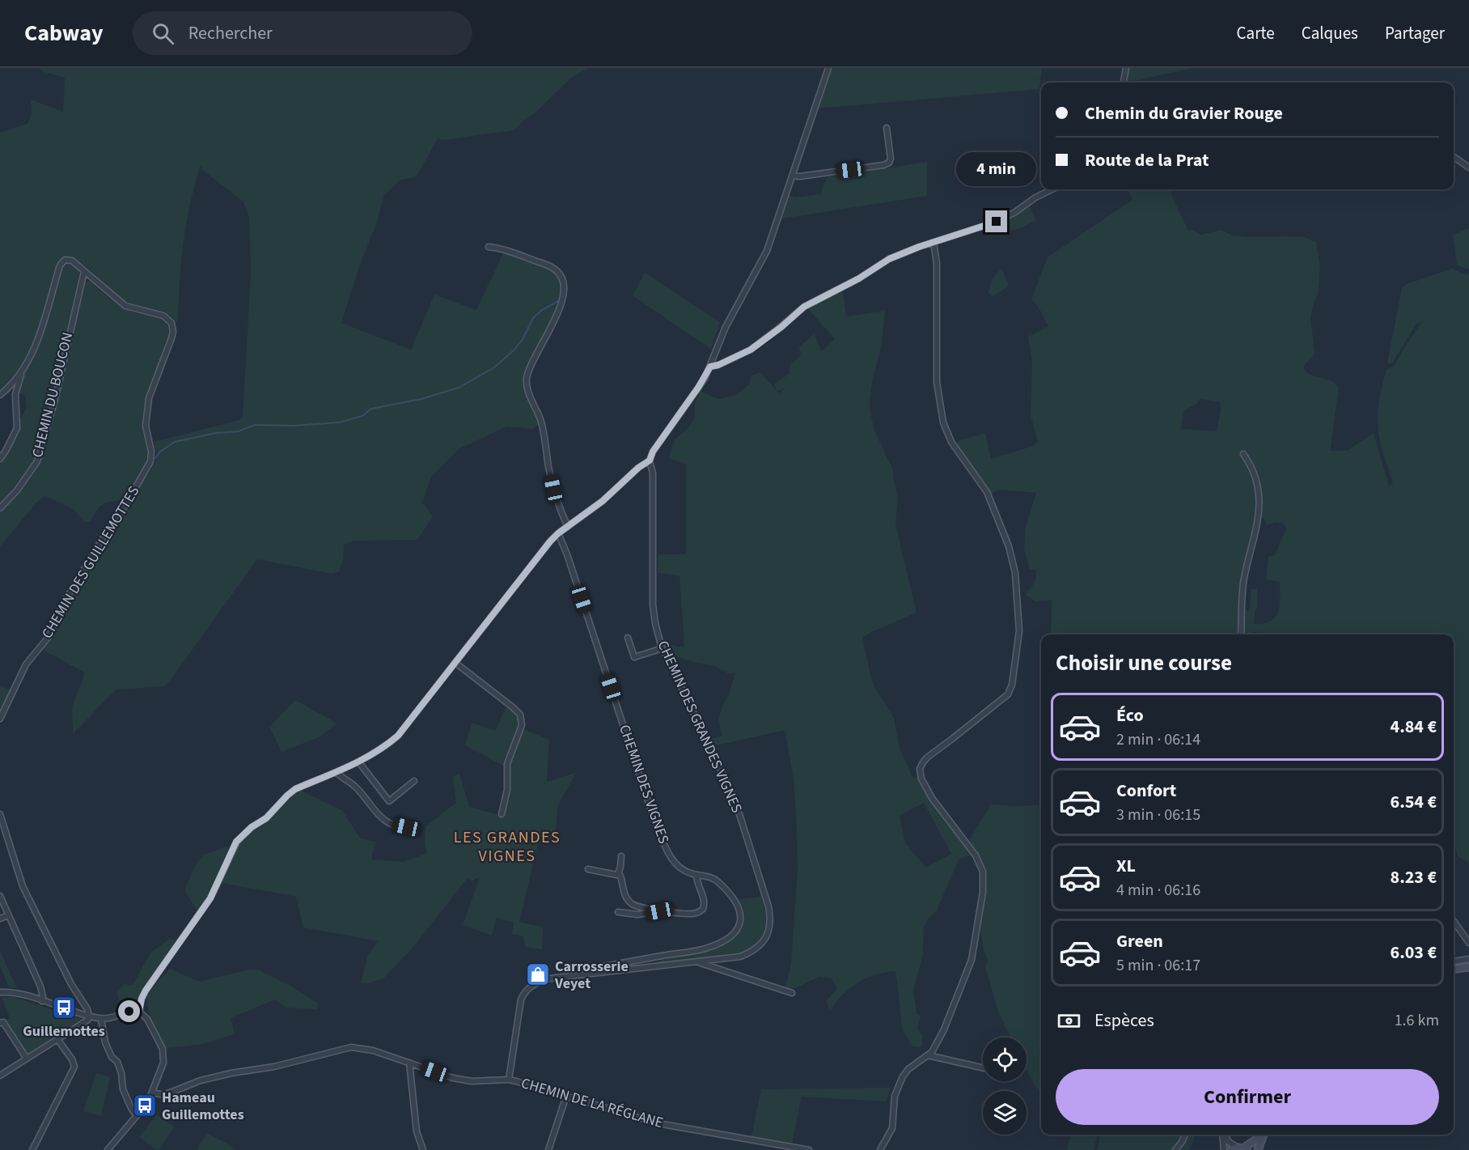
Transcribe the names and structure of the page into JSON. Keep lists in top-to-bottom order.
{
  "streets": {
    "street": [
      "CHEMIN DU BOUCON",
      "CHEMIN DES GUILLEMOTTES",
      "CHEMIN DES GRANDES VIGNES",
      "CHEMIN DES VIGNES",
      "CHEMIN DE LA RÉGLANE"
    ]
  },
  "crossings": [
    ["CHEMIN DU BOUCON", "CHEMIN DES GUILLEMOTTES"],
    ["CHEMIN DES GRANDES VIGNES", "CHEMIN DES VIGNES"],
    ["CHEMIN DES GRANDES VIGNES", "CHEMIN DE LA RÉGLANE"]
  ],
  "districts": ["LES GRANDES VIGNES"],
  "places": {
    "shop": ["Carrosserie Veyet"],
    "bus stop": ["Guillemottes", "Hameau Guillemottes"]
  },
  "page": {
    "header": "Cabway",
    "search": "Rechercher",
    "nav": ["Carte", "Calques", "Partager"],
    "banner": ["Chemin du Gravier Rouge", "Route de la Prat"],
    "bubble": "4 min",
    "heading": "Choisir une course",
    "list": [
      {
        "name": "Éco",
        "note": "2 min · 06:14",
        "value": "4.84 €"
      },
      {
        "name": "Confort",
        "note": "3 min · 06:15",
        "value": "6.54 €"
      },
      {
        "name": "XL",
        "note": "4 min · 06:16",
        "value": "8.23 €"
      },
      {
        "name": "Green",
        "note": "5 min · 06:17",
        "value": "6.03 €"
      }
    ],
    "pay": ["Espèces", "1.6 km"],
    "buttons": "Confirmer"
  }
}
